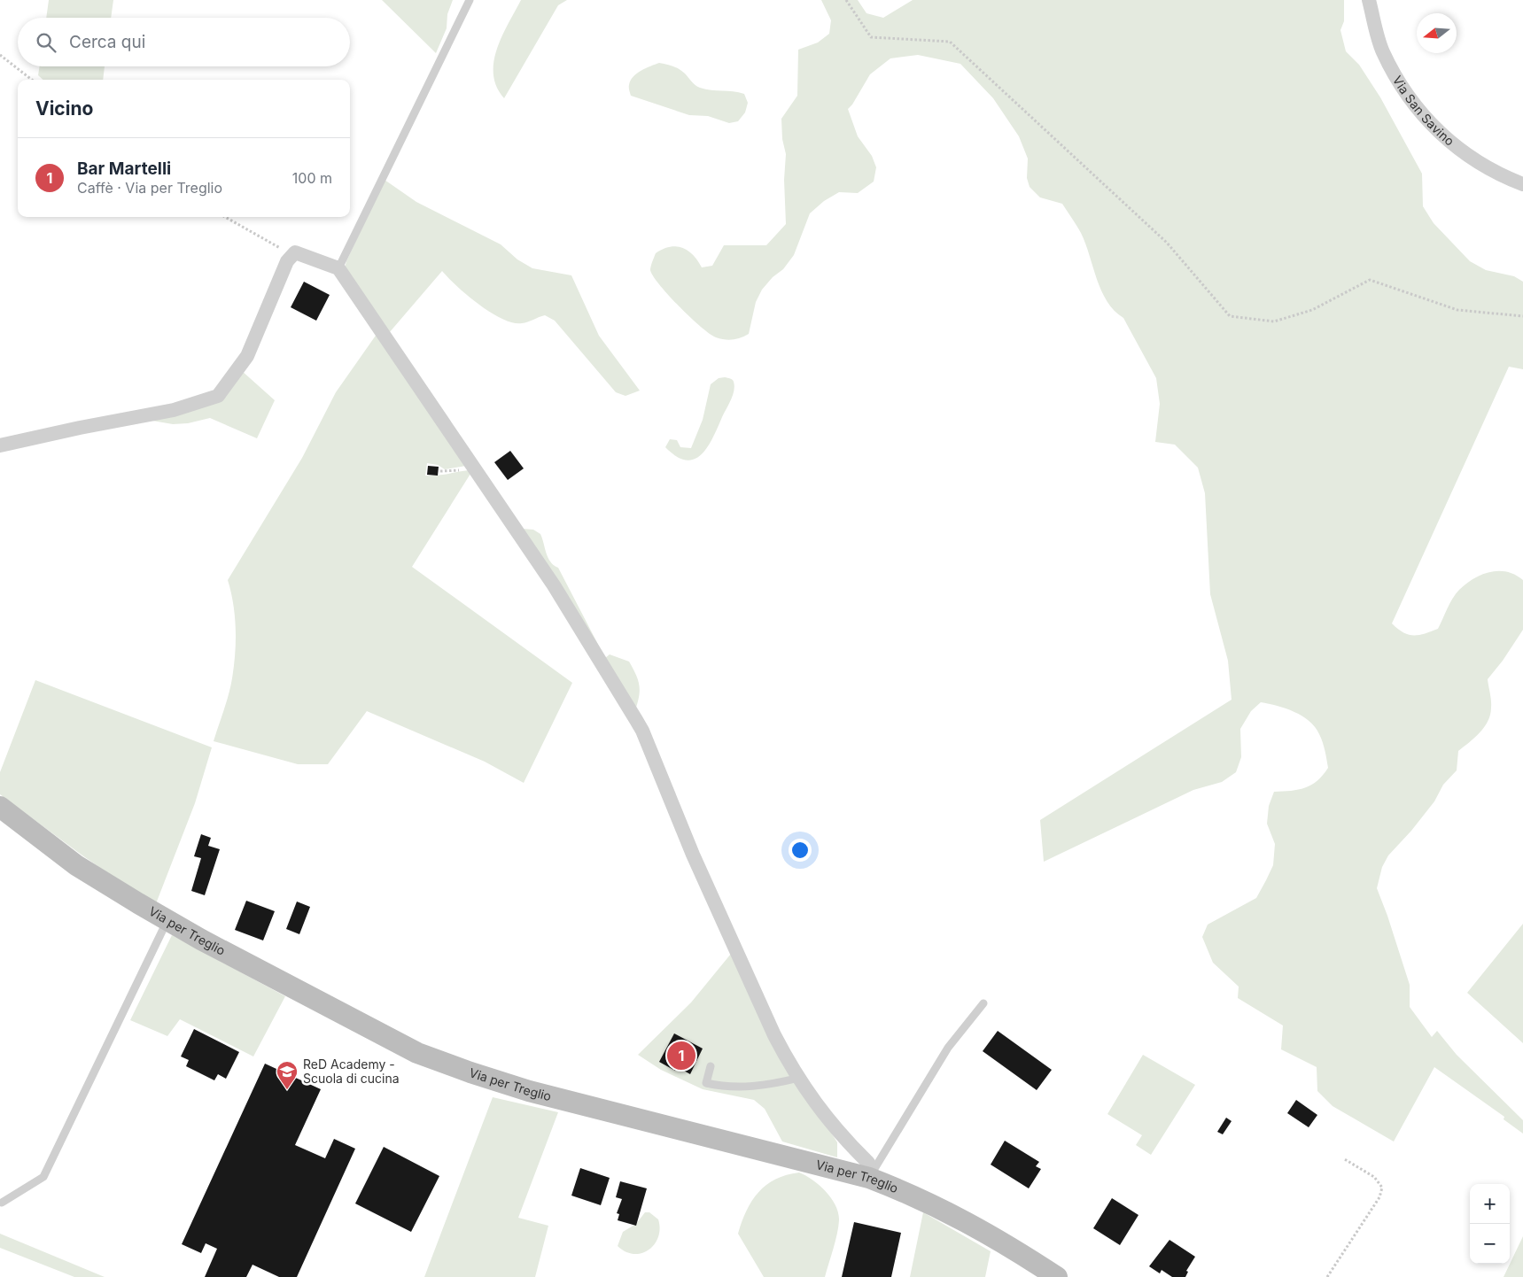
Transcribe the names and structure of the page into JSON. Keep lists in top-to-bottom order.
{
  "streets": {
    "main road": ["Via per Treglio"],
    "street": ["Via San Savino"]
  },
  "places": {
    "school or university": ["ReD Academy - Scuola di cucina"]
  },
  "north": "left",
  "page": {
    "search": "Cerca qui",
    "heading": "Vicino",
    "list": [
      {
        "mark": "1",
        "name": "Bar Martelli",
        "note": "Caffè · Via per Treglio",
        "value": "100 m"
      }
    ],
    "pins": "1",
    "map_buttons": ["+", "−"]
  }
}
